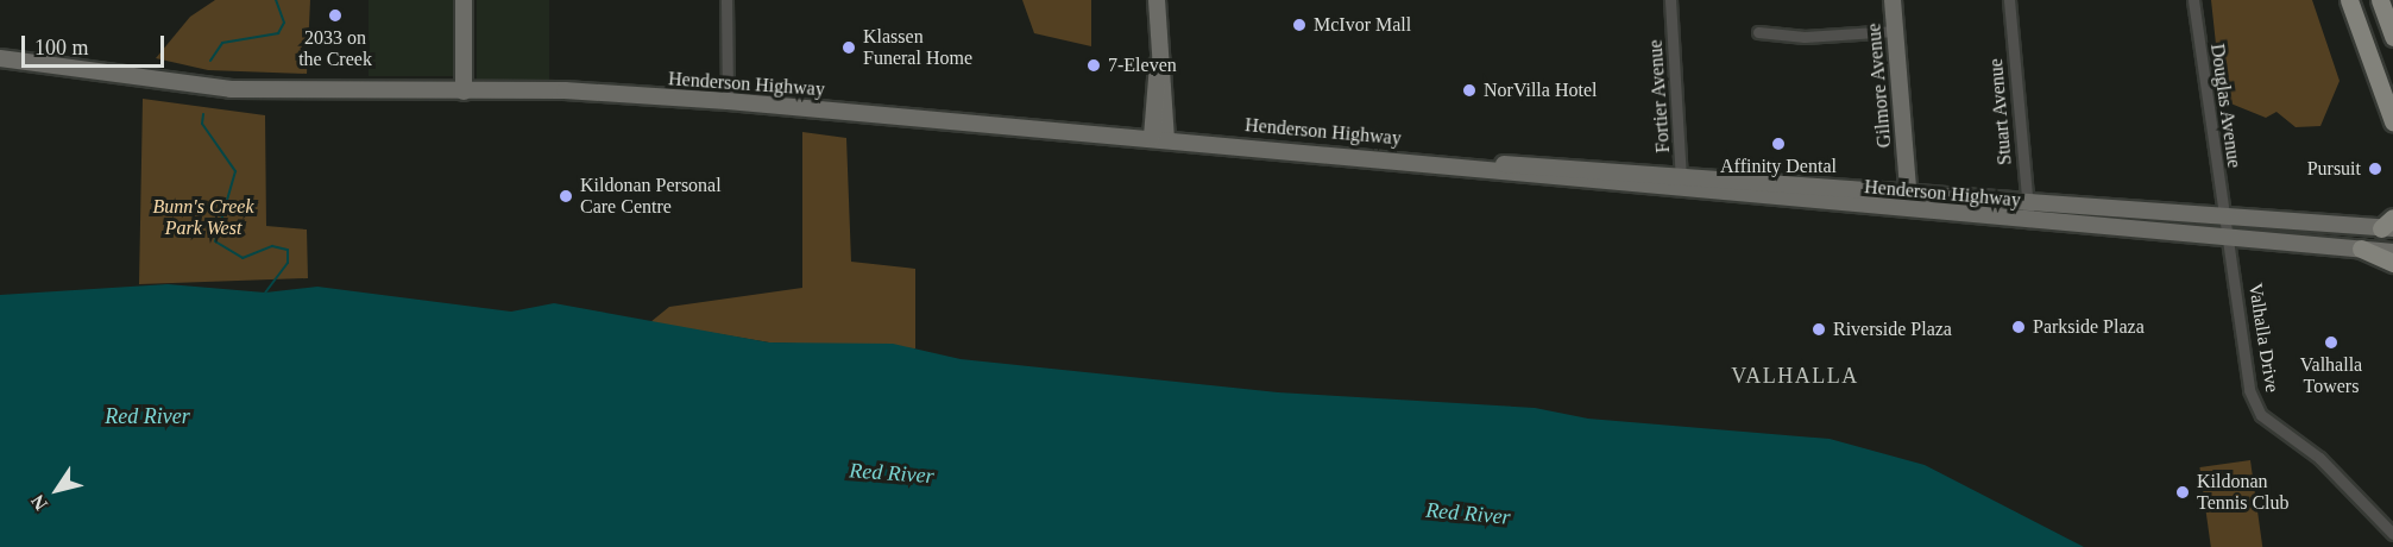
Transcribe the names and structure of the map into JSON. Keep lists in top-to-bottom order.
{
  "streets": {
    "main road": ["Henderson Highway", "Gilmore Avenue"],
    "street": [
      "Fortier Avenue",
      "Douglas Avenue",
      "Stuart Avenue",
      "Valhalla Drive"
    ]
  },
  "crossings": [
    ["Henderson Highway", "Gilmore Avenue"],
    ["Henderson Highway", "Fortier Avenue"],
    ["Henderson Highway", "Douglas Avenue"],
    ["Henderson Highway", "Stuart Avenue"],
    ["Henderson Highway", "Valhalla Drive"],
    ["Douglas Avenue", "Valhalla Drive"]
  ],
  "districts": ["VALHALLA"],
  "water": ["Red River"],
  "parks": ["Bunn's Creek Park West"],
  "places": [
    "2033 on the Creek",
    "McIvor Mall",
    "Klassen Funeral Home",
    "7-Eleven",
    "NorVilla Hotel",
    "Affinity Dental",
    "Pursuit",
    "Kildonan Personal Care Centre",
    "Parkside Plaza",
    "Riverside Plaza",
    "Valhalla Towers",
    "Kildonan Tennis Club"
  ],
  "scale_bar": "100 m",
  "north": "bottom left"
}
